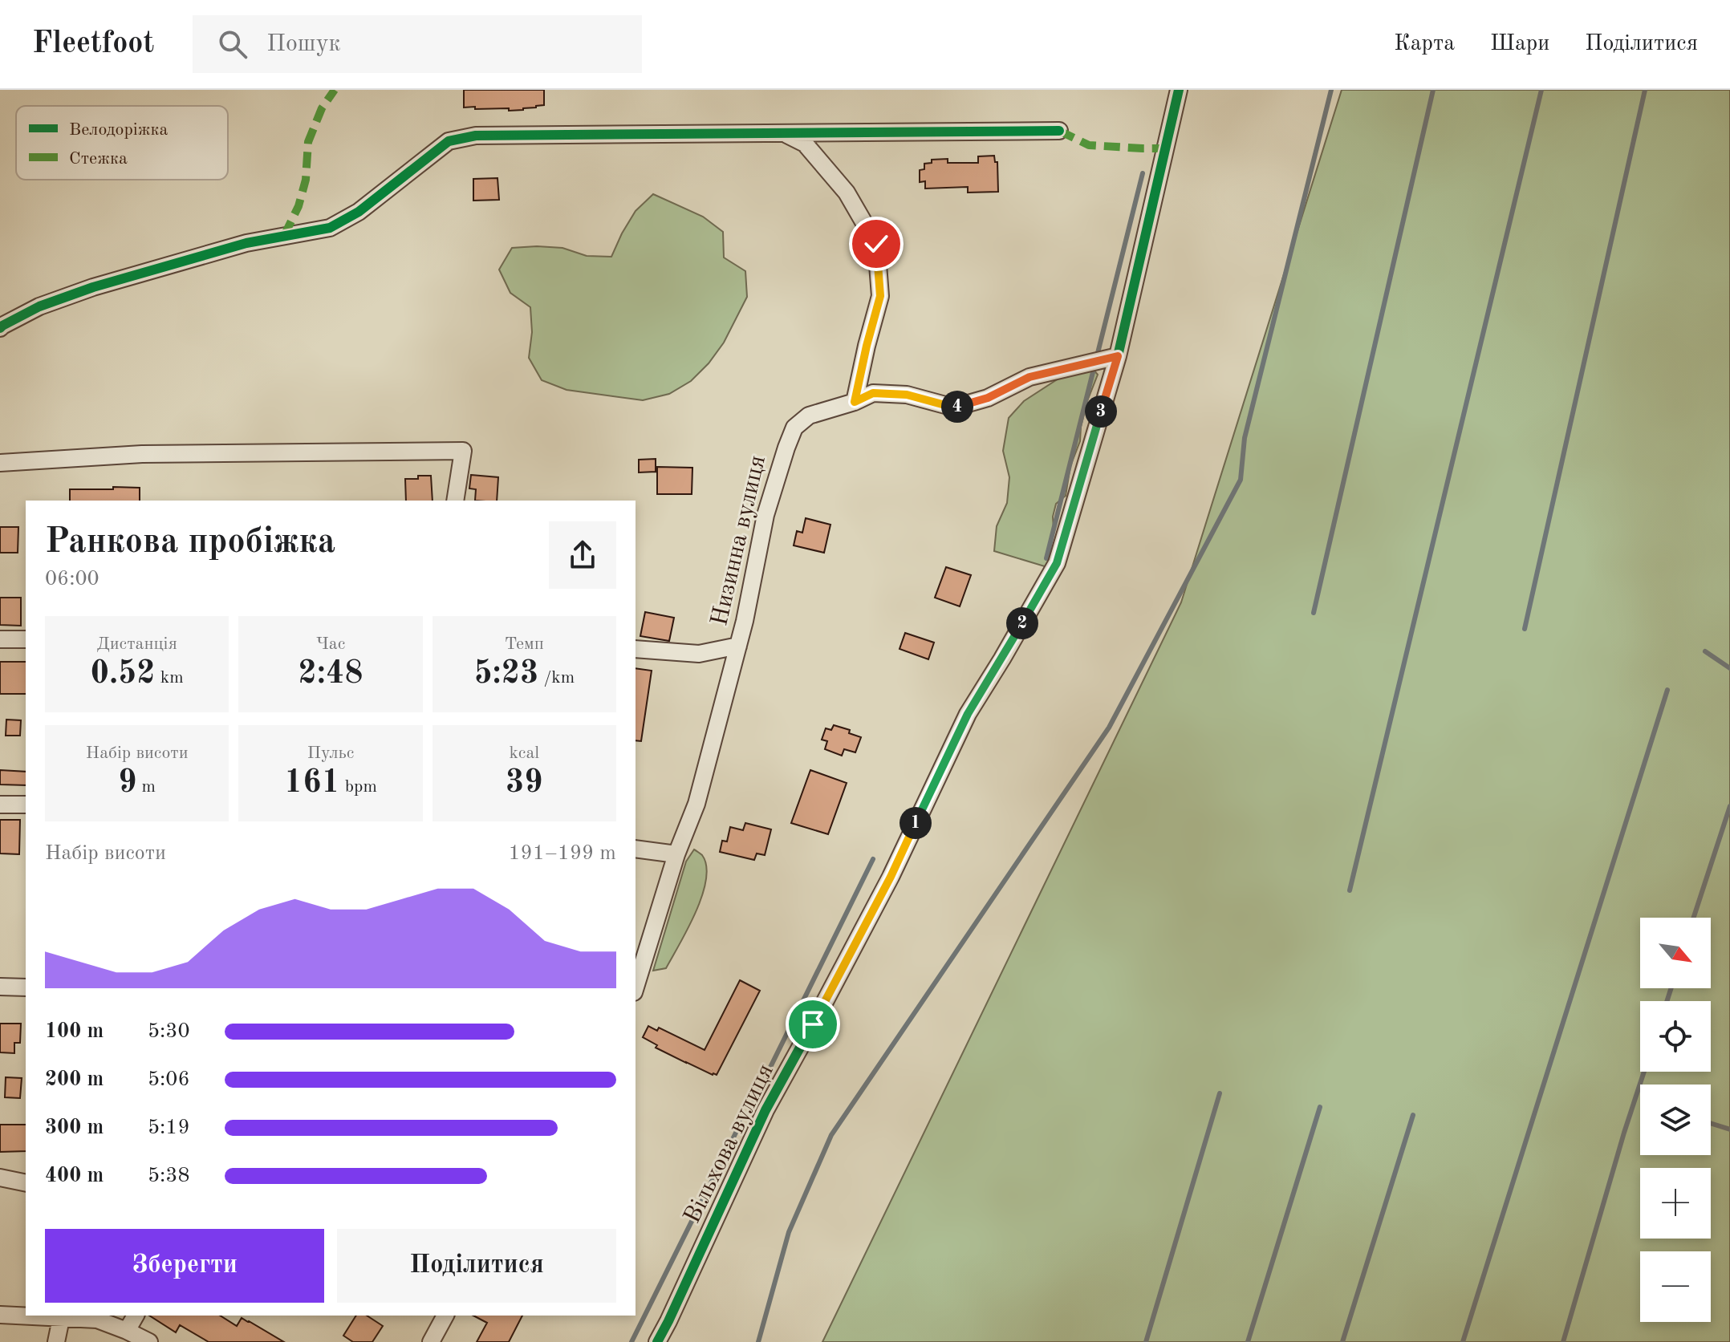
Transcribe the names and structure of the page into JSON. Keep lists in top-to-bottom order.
{
  "streets": {
    "street": ["Низинна вулиця", "Вільхова вулиця"]
  },
  "crossings": [
    ["Низинна вулиця", "Вільхова вулиця"]
  ],
  "legend": ["Велодоріжка", "Стежка"],
  "north": "bottom right",
  "page": {
    "header": "Fleetfoot",
    "search": "Пошук",
    "nav": ["Карта", "Шари", "Поділитися"],
    "pins": [
      "4",
      "3",
      "2",
      "1"
    ],
    "heading": ["Ранкова пробіжка", "06:00"],
    "stats": [
      ["Дистанція", "0.52 km"],
      ["Час", "2:48"],
      ["Темп", "5:23 /km"],
      ["Набір висоти", "9 m"],
      ["Пульс", "161 bpm"],
      ["kcal", "39"]
    ],
    "chart": ["Набір висоти", "191–199 m"],
    "map_buttons": ["+", "−"],
    "list": [
      {
        "name": "100 m",
        "note": "5:30"
      },
      {
        "name": "200 m",
        "note": "5:06"
      },
      {
        "name": "300 m",
        "note": "5:19"
      },
      {
        "name": "400 m",
        "note": "5:38"
      }
    ],
    "buttons": ["Зберегти", "Поділитися"]
  }
}
